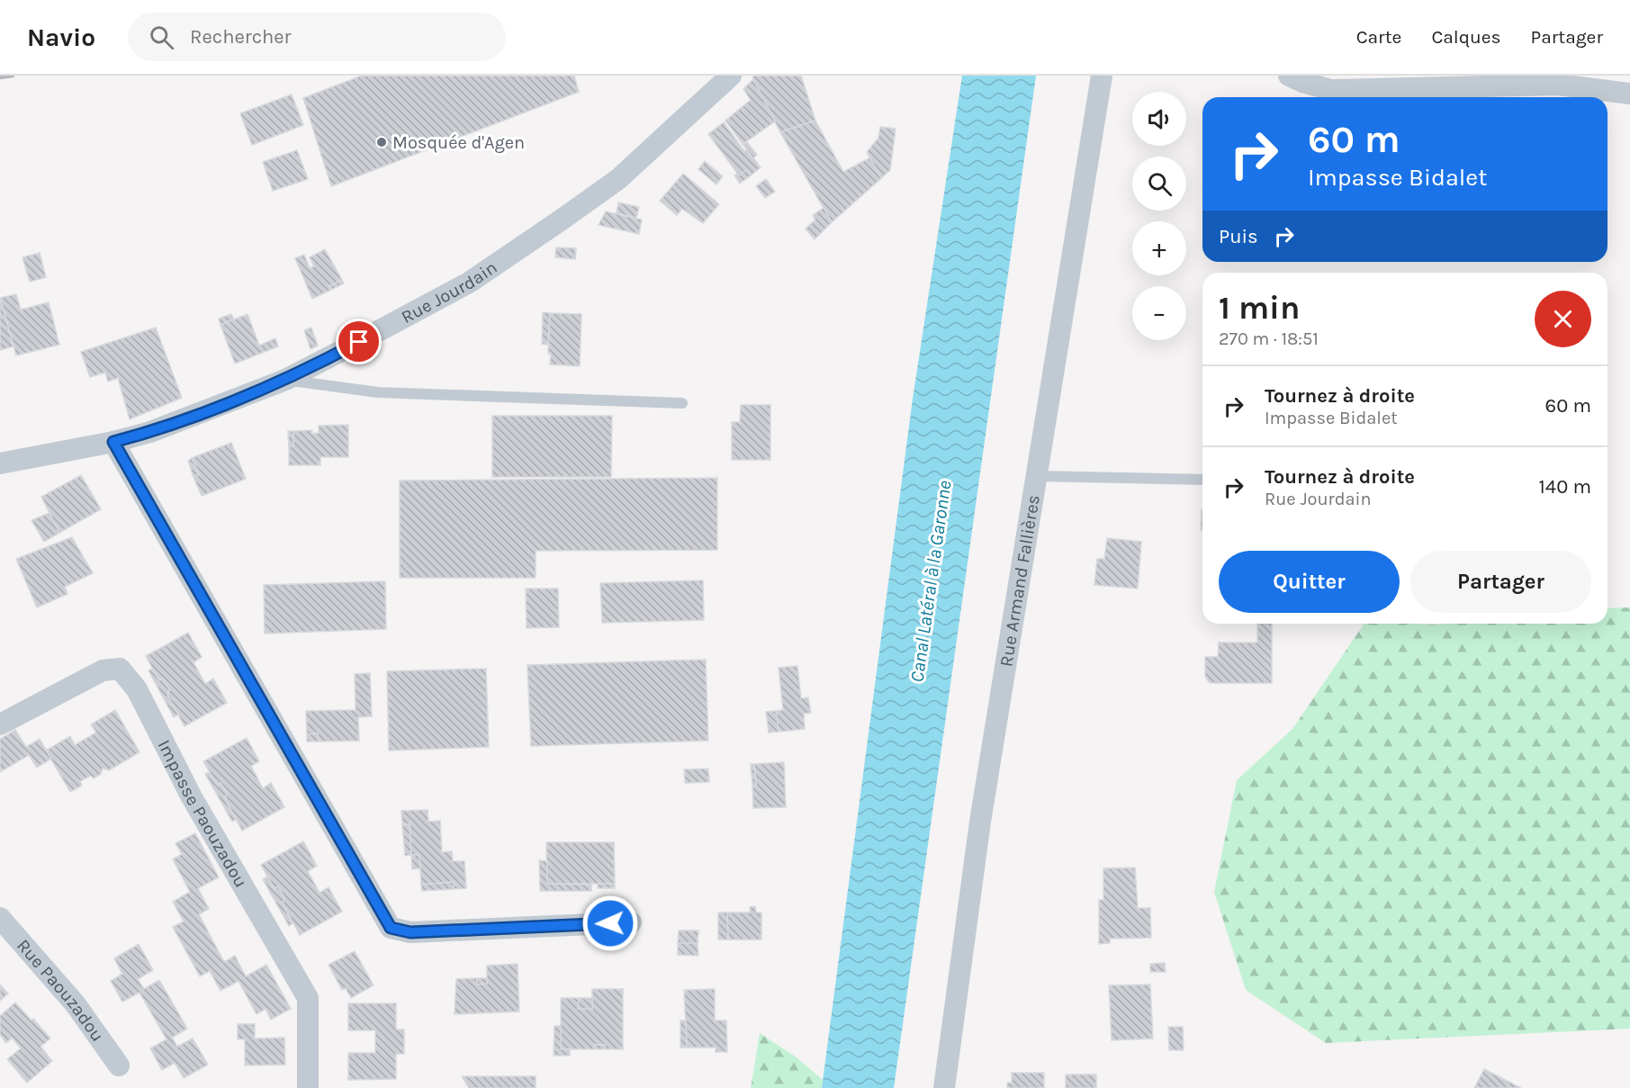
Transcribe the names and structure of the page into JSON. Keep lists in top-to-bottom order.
{
  "streets": {
    "street": [
      "Rue Jourdain",
      "Rue Armand Fallières",
      "Impasse Paouzadou",
      "Rue Paouzadou"
    ]
  },
  "water": ["Canal Latéral à la Garonne"],
  "places": ["Mosquée d'Agen"],
  "page": {
    "header": "Navio",
    "search": "Rechercher",
    "nav": ["Carte", "Calques", "Partager"],
    "map_buttons": ["+", "−"],
    "turn": ["60 m", "Impasse Bidalet"],
    "then": "Puis",
    "heading": ["1 min", "270 m · 18:51"],
    "list": [
      {
        "name": "Tournez à droite",
        "note": "Impasse Bidalet",
        "value": "60 m"
      },
      {
        "name": "Tournez à droite",
        "note": "Rue Jourdain",
        "value": "140 m"
      }
    ],
    "buttons": ["Quitter", "Partager"]
  }
}
